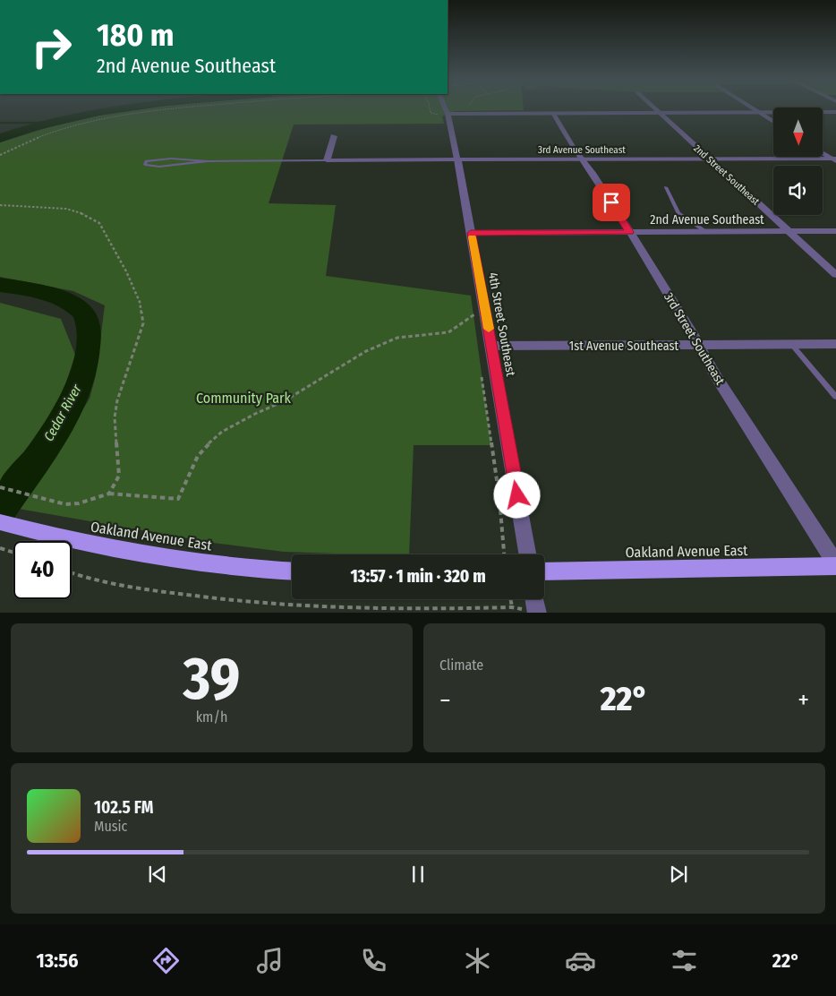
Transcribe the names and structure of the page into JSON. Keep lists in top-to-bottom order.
{
  "streets": {
    "main road": ["Oakland Avenue East"],
    "street": [
      "3rd Avenue Southeast",
      "2nd Street Southeast",
      "2nd Avenue Southeast",
      "4th Street Southeast",
      "3rd Street Southeast",
      "1st Avenue Southeast"
    ]
  },
  "crossings": [
    ["3rd Avenue Southeast", "2nd Street Southeast"],
    ["3rd Avenue Southeast", "4th Street Southeast"],
    ["3rd Avenue Southeast", "3rd Street Southeast"],
    ["2nd Street Southeast", "2nd Avenue Southeast"],
    ["2nd Avenue Southeast", "4th Street Southeast"],
    ["2nd Avenue Southeast", "3rd Street Southeast"],
    ["4th Street Southeast", "1st Avenue Southeast"],
    ["3rd Street Southeast", "1st Avenue Southeast"],
    ["3rd Street Southeast", "Oakland Avenue East"]
  ],
  "water": ["Cedar River"],
  "parks": ["Community Park"],
  "north": "bottom",
  "page": {
    "turn": ["180 m", "2nd Avenue Southeast"],
    "limit": "40",
    "trip": "13:57 · 1 min · 320 m",
    "tile": [
      ["39", "km/h"],
      "Climate"
    ],
    "heat": ["−", "22°", "+"],
    "song": ["102.5 FM", "Music"],
    "tabs": ["13:56", "22°"]
  }
}
